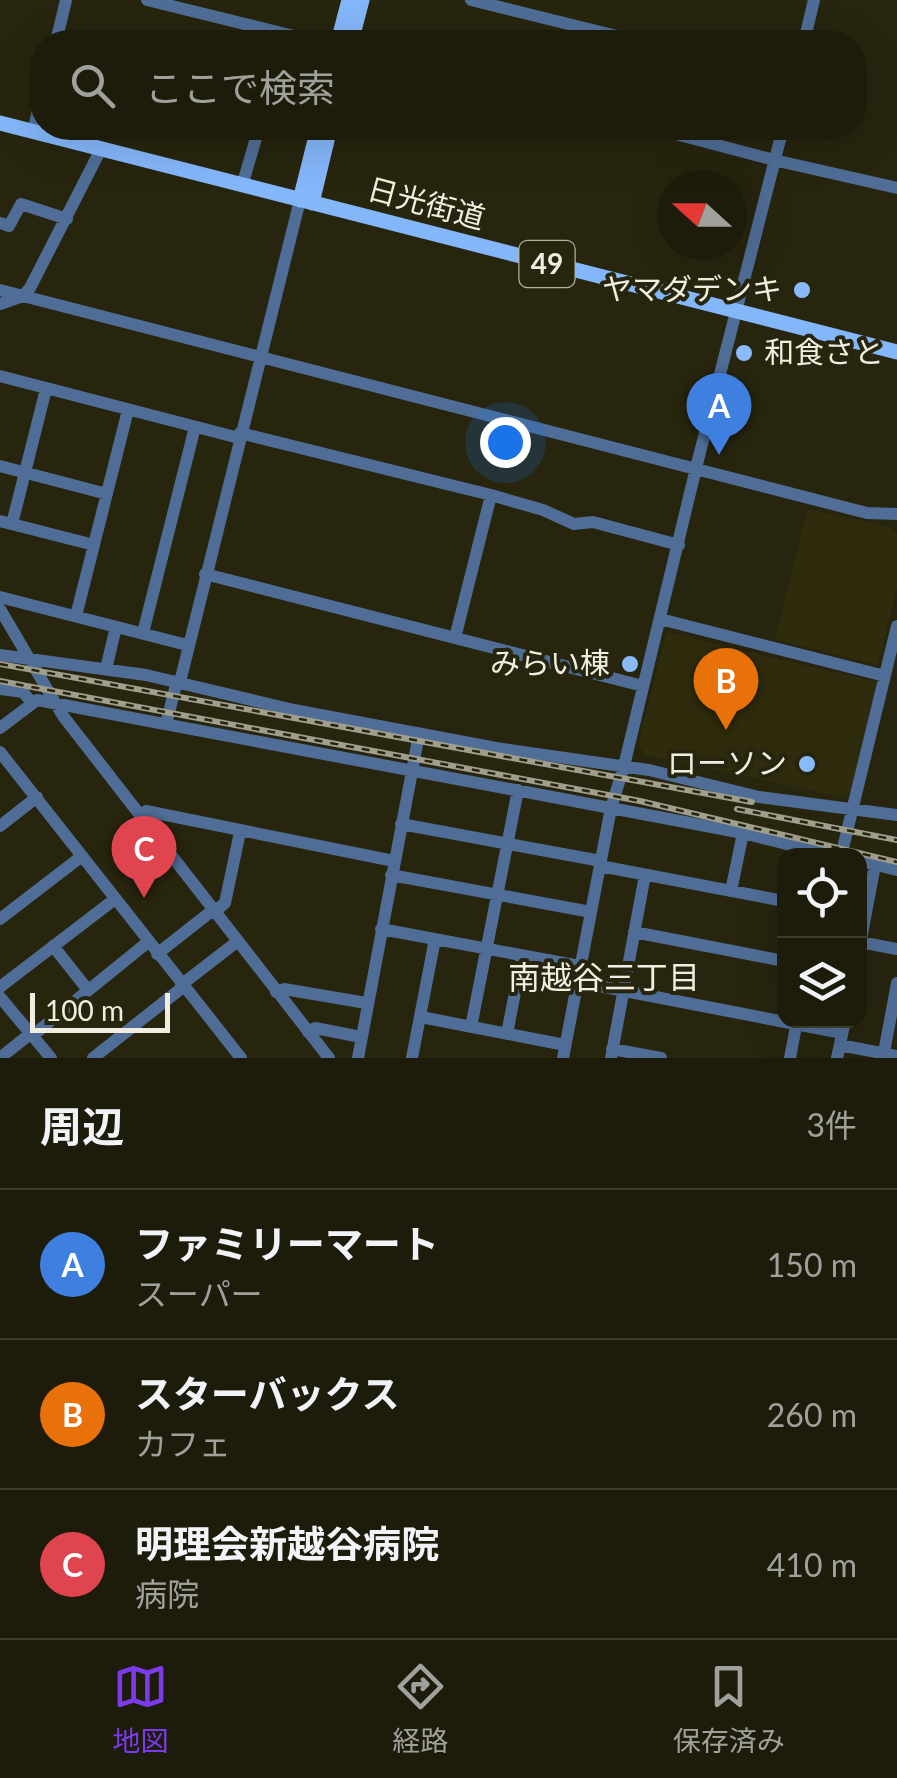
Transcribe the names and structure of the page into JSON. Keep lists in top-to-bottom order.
{
  "streets": {
    "main road": ["日光街道", "49"]
  },
  "districts": ["南越谷三丁目"],
  "places": [
    "ヤマダデンキ",
    "和食さと",
    "みらい棟",
    "ローソン"
  ],
  "scale_bar": "100 m",
  "north": "left",
  "page": {
    "search": "ここで検索",
    "pins": ["A", "B", "C"],
    "scale": "100 m",
    "heading": ["周辺", "3件"],
    "list": [
      {
        "mark": "A",
        "name": "ファミリーマート",
        "note": "スーパー",
        "value": "150 m"
      },
      {
        "mark": "B",
        "name": "スターバックス",
        "note": "カフェ",
        "value": "260 m"
      },
      {
        "mark": "C",
        "name": "明理会新越谷病院",
        "note": "病院",
        "value": "410 m"
      }
    ],
    "nav": ["地図", "経路", "保存済み"]
  }
}
